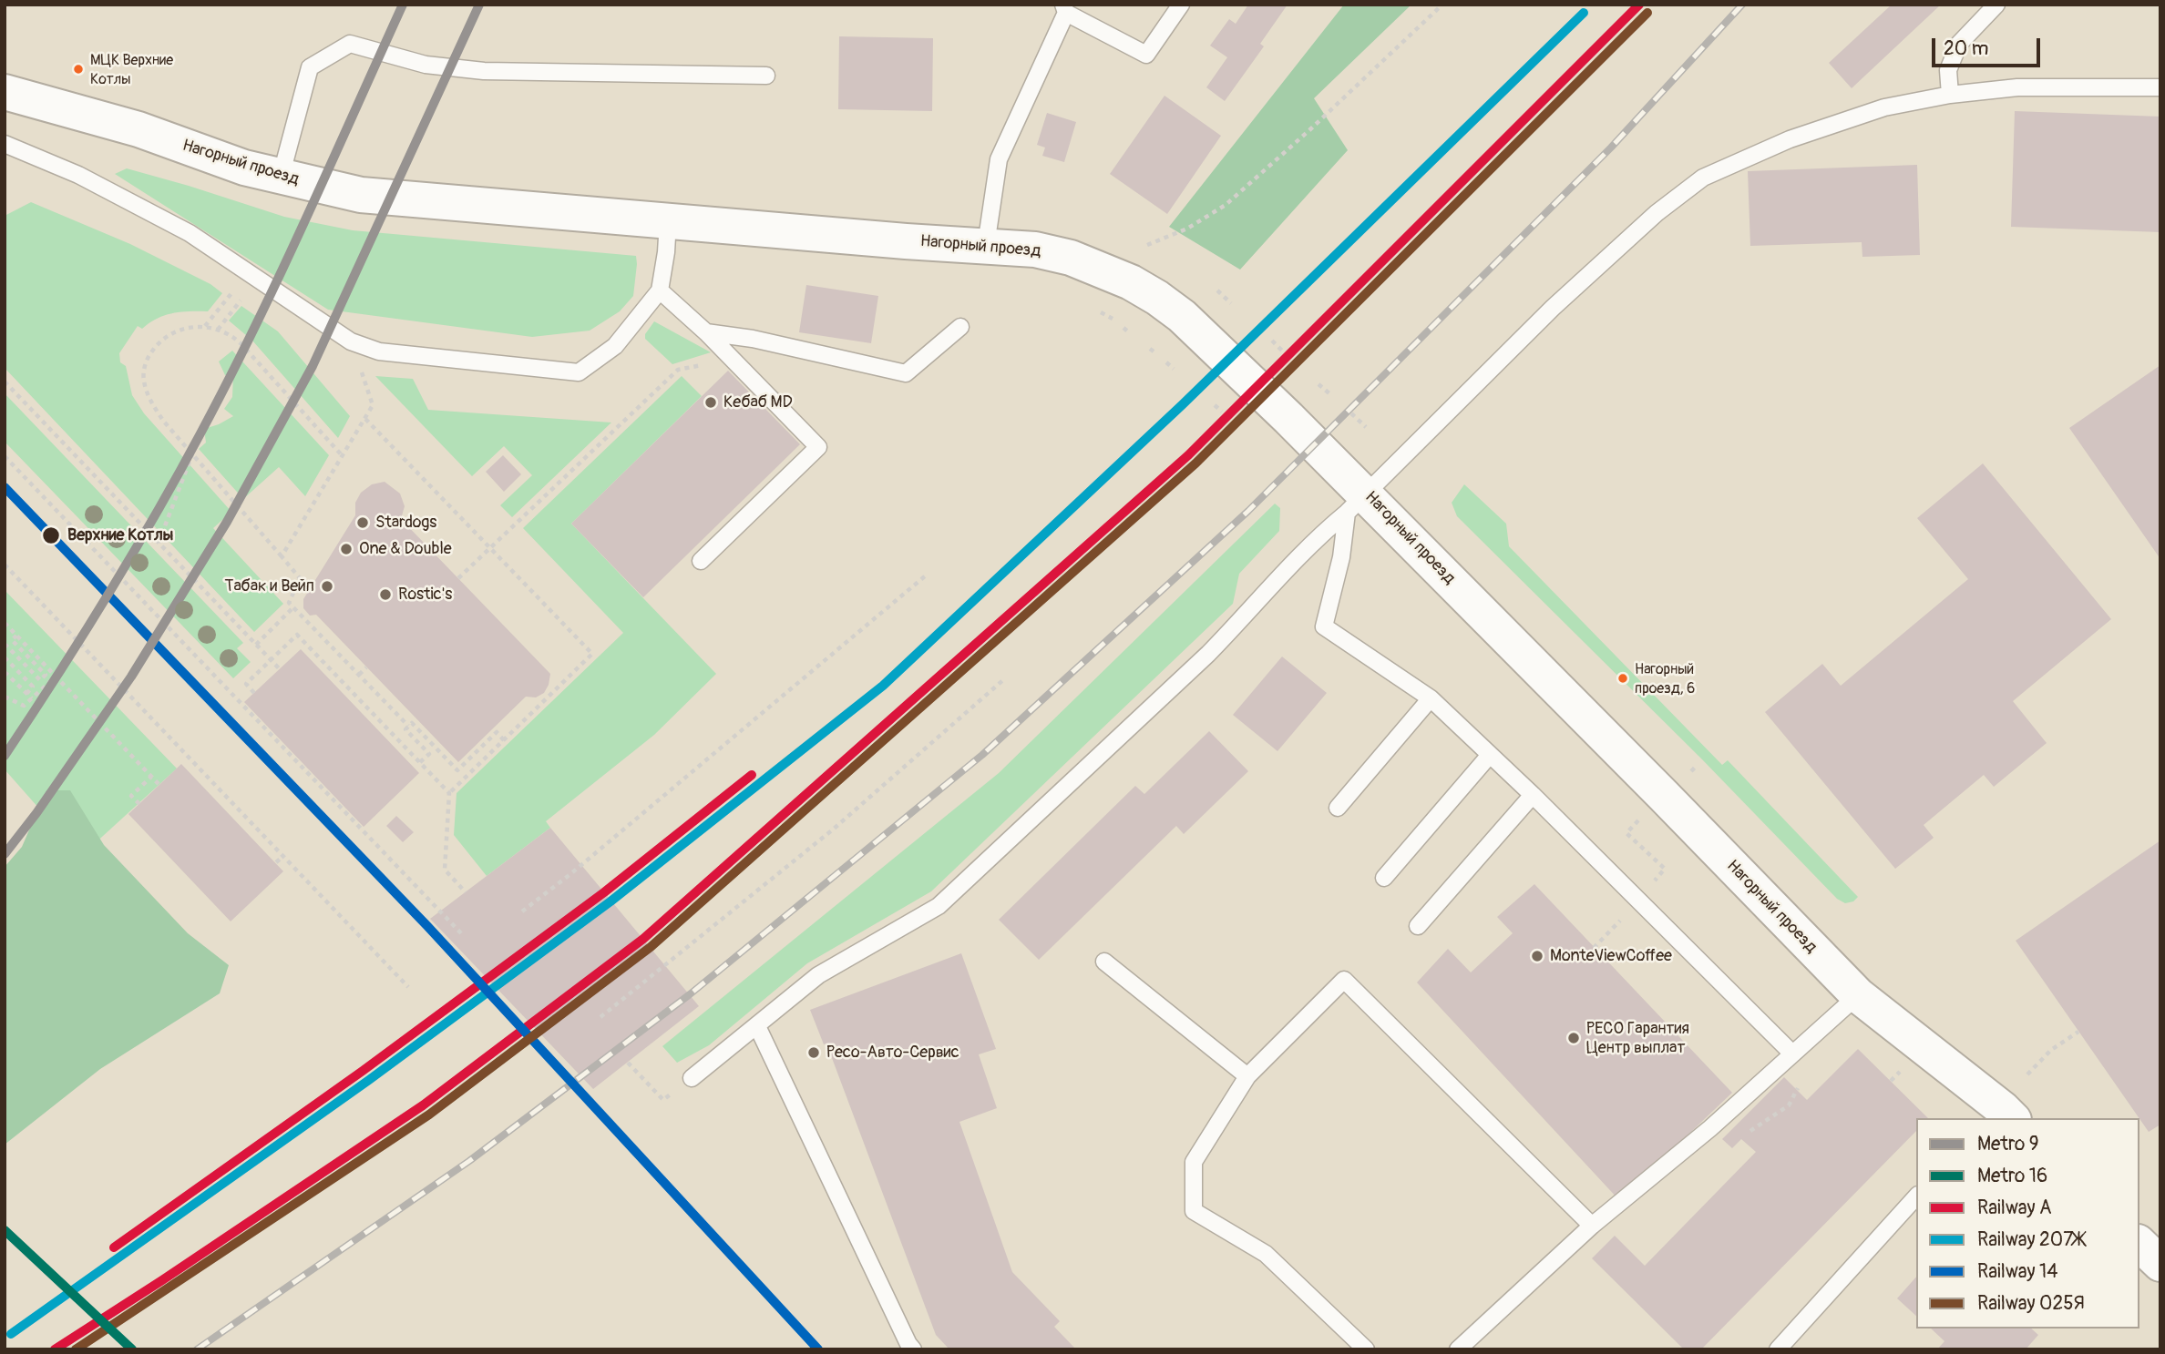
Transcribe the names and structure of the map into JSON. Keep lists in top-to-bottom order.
{
  "streets": {
    "street": ["Нагорный проезд"]
  },
  "places": [
    "МЦК Верхние Котлы",
    "Кебаб MD",
    "Stardogs",
    "Верхние Котлы",
    "One & Double",
    "Табак и Вейп",
    "Rostic's",
    "Нагорный проезд, 6",
    "MonteViewCoffee",
    "РЕСО Гарантия Центр выплат",
    "Ресо-Авто-Сервис"
  ],
  "lines": [
    "metro line 9",
    "rail line A",
    "rail line 207Ж",
    "rail line 025Я",
    "rail line 14",
    "metro line 16"
  ],
  "legend": [
    "Metro 9",
    "Metro 16",
    "Railway A",
    "Railway 207Ж",
    "Railway 14",
    "Railway 025Я"
  ],
  "scale_bar": "20 m"
}
